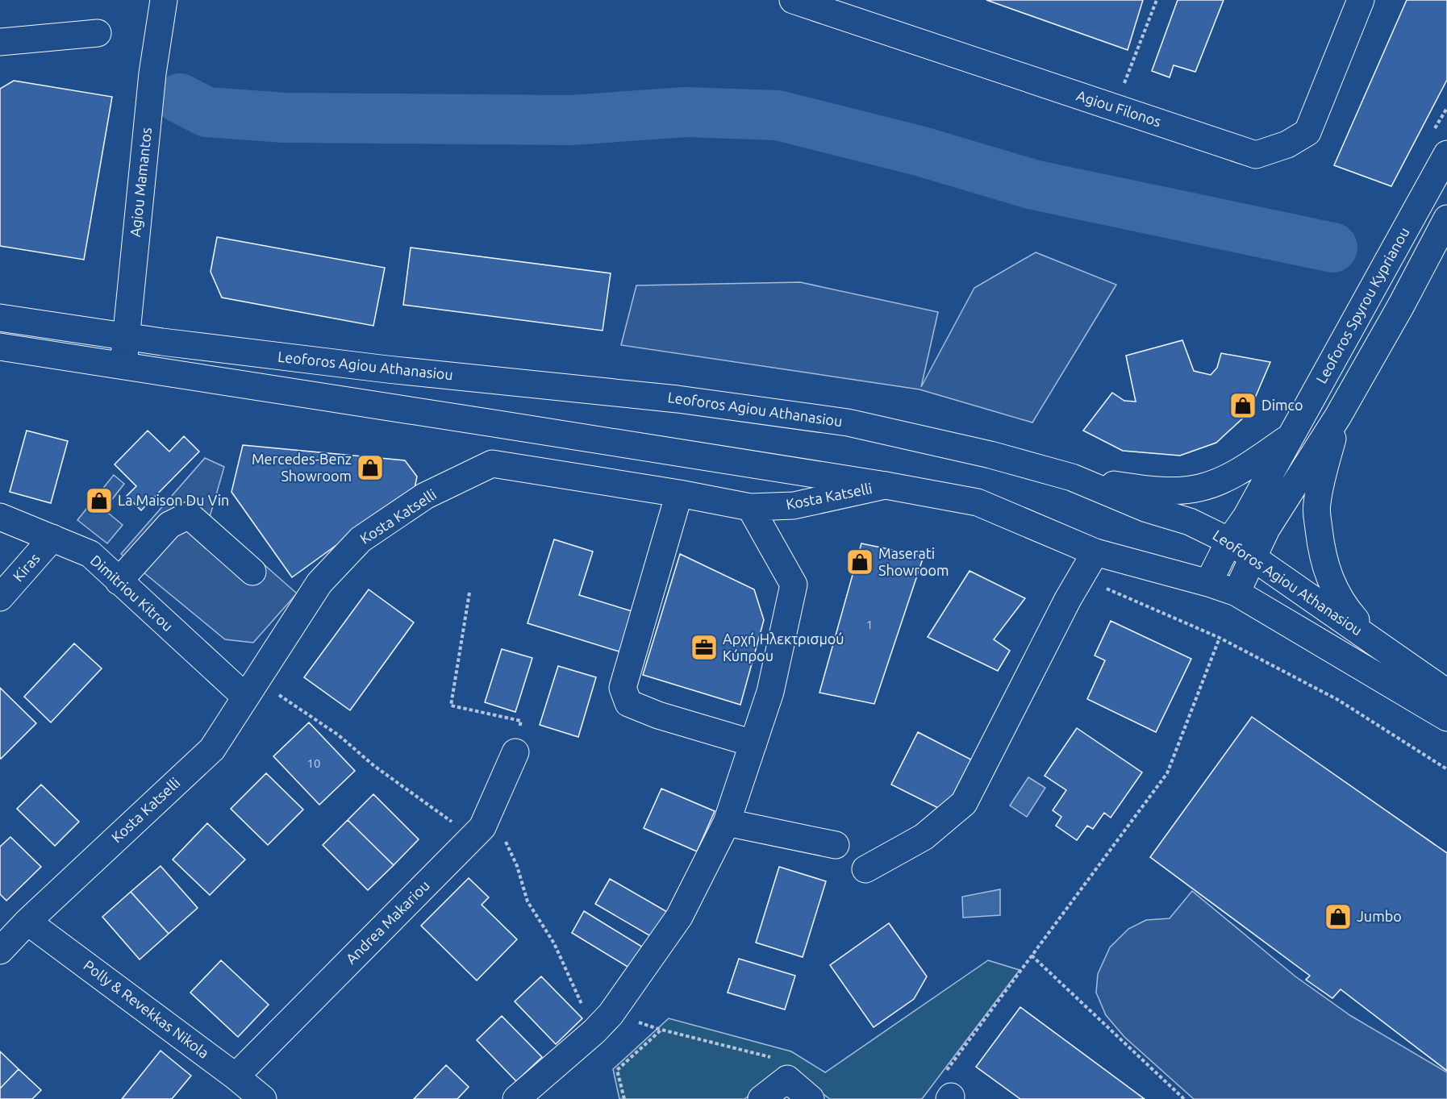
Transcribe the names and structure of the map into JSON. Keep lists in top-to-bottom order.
{
  "streets": {
    "main road": [
      "Agiou Filonos",
      "Agiou Mamantos",
      "Leoforos Spyrou Kyprianou",
      "Leoforos Agiou Athanasiou",
      "Kosta Katselli",
      "Kiras",
      "Dimitriou Kitrou",
      "Andrea Makariou",
      "Polly & Revekkas Nikola"
    ]
  },
  "crossings": [
    ["Agiou Mamantos", "Leoforos Agiou Athanasiou"],
    ["Leoforos Spyrou Kyprianou", "Leoforos Agiou Athanasiou"],
    ["Leoforos Agiou Athanasiou", "Kosta Katselli"],
    ["Kosta Katselli", "Dimitriou Kitrou"],
    ["Kosta Katselli", "Polly & Revekkas Nikola"],
    ["Kiras", "Dimitriou Kitrou"],
    ["Andrea Makariou", "Polly & Revekkas Nikola"]
  ],
  "places": {
    "shop": [
      "Dimco",
      "Mercedes-Benz Showroom",
      "La Maison Du Vin",
      "Maserati Showroom",
      "Jumbo"
    ],
    "office": ["Αρχή Ηλεκτρισμού Κύπρου"]
  },
  "house_numbers": ["1", "10"]
}
